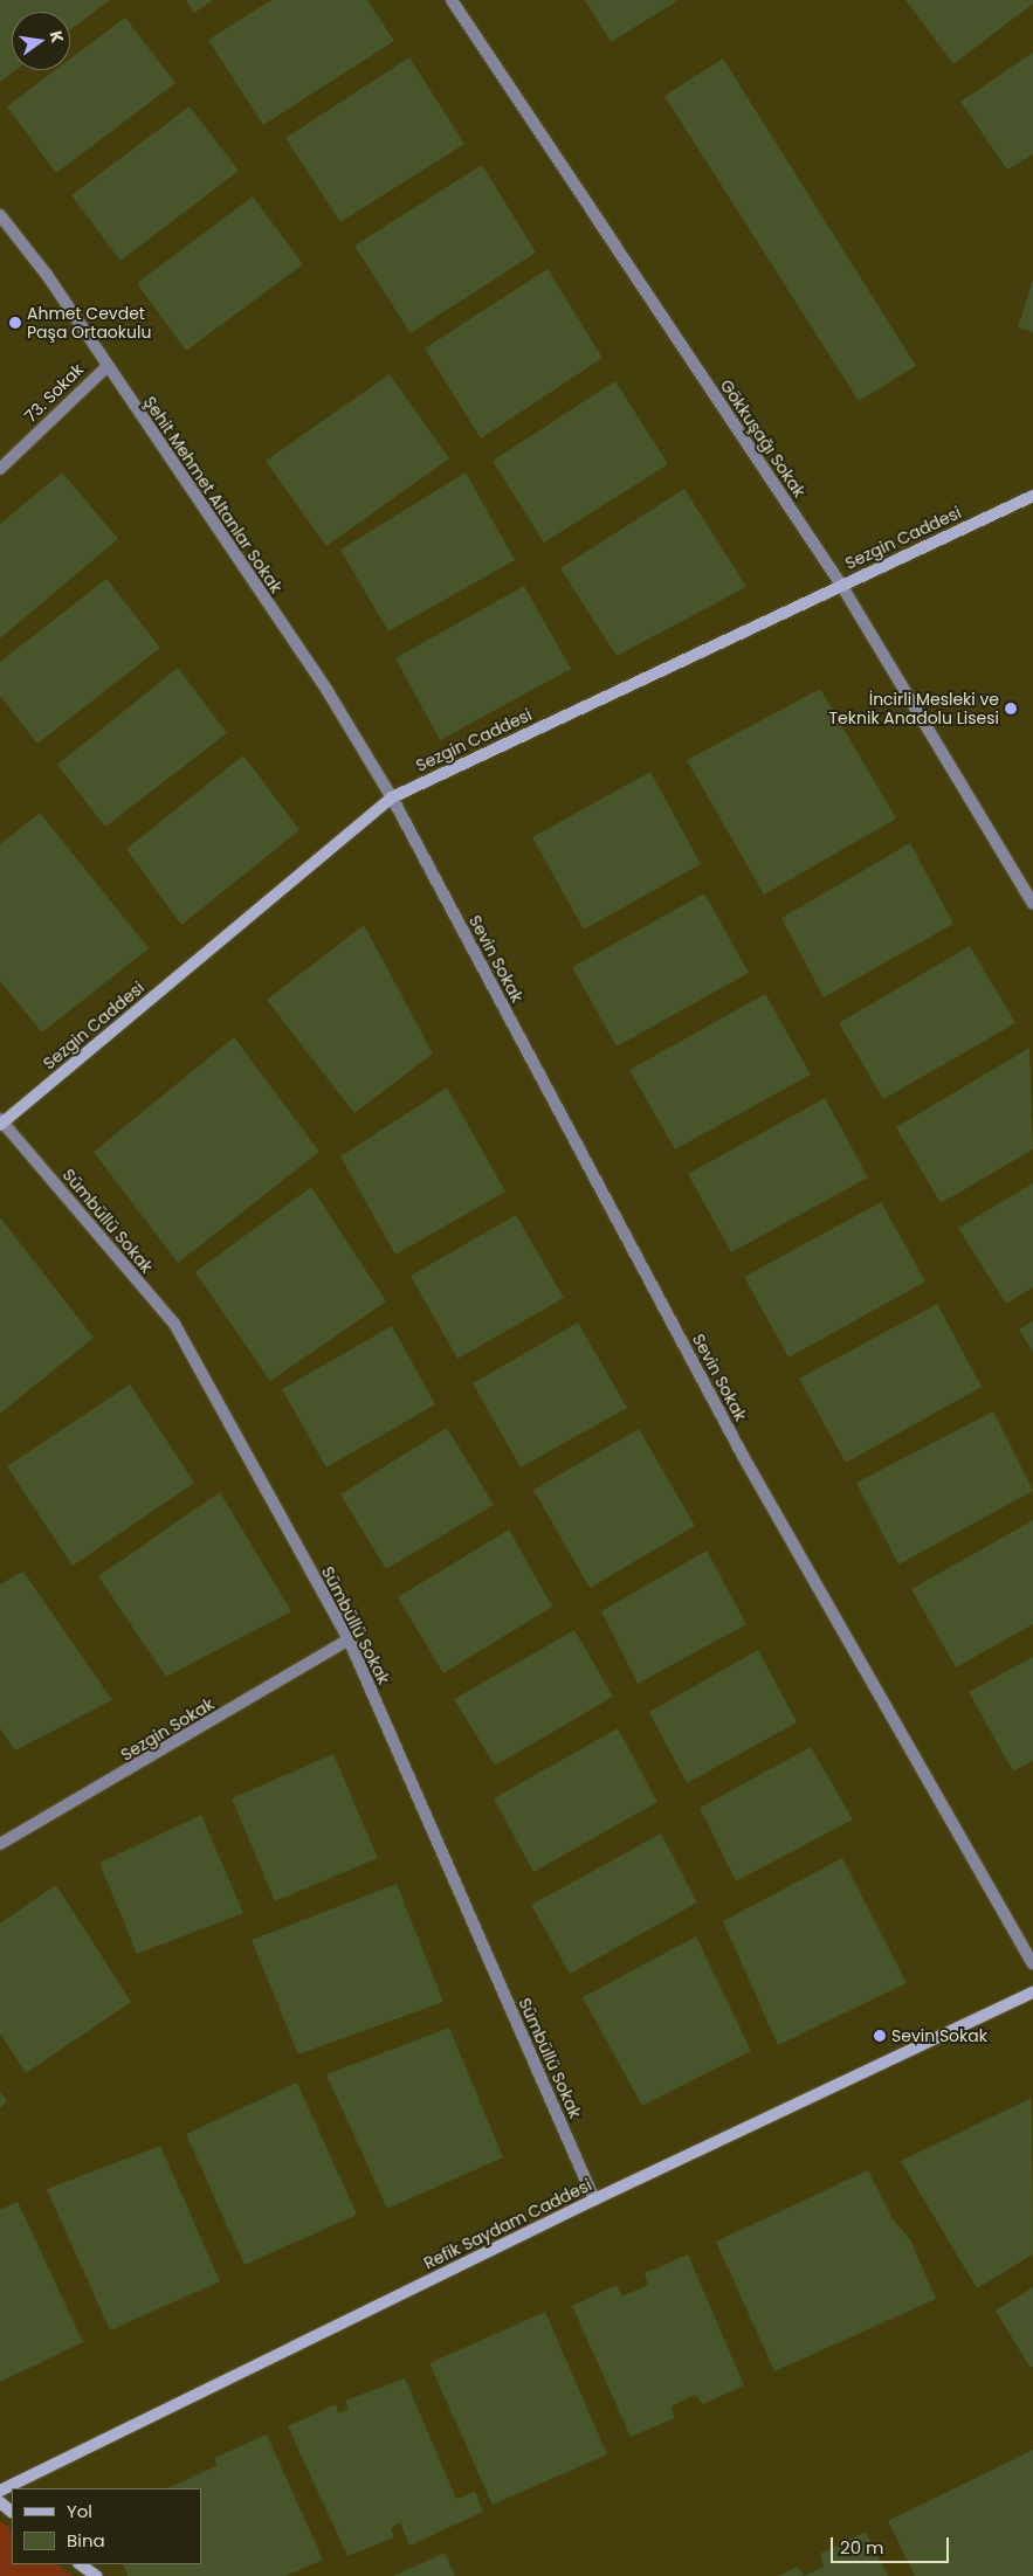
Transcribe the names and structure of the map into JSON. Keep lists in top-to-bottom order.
{
  "streets": {
    "street": [
      "73. Sokak",
      "Gökkuşağı Sokak",
      "Şehit Mehmet Altanlar Sokak",
      "Sezgin Caddesi",
      "Sevin Sokak",
      "Sümbüllü Sokak",
      "Sezgin Sokak",
      "Refik Saydam Caddesi"
    ]
  },
  "crossings": [
    ["73. Sokak", "Şehit Mehmet Altanlar Sokak"],
    ["Gökkuşağı Sokak", "Sezgin Caddesi"],
    ["Şehit Mehmet Altanlar Sokak", "Sezgin Caddesi"],
    ["Şehit Mehmet Altanlar Sokak", "Sevin Sokak"],
    ["Sezgin Caddesi", "Sevin Sokak"],
    ["Sezgin Caddesi", "Sümbüllü Sokak"],
    ["Sümbüllü Sokak", "Sezgin Sokak"],
    ["Sümbüllü Sokak", "Refik Saydam Caddesi"]
  ],
  "places": ["Ahmet Cevdet Paşa Ortaokulu", "İncirli Mesleki ve Teknik Anadolu Lisesi", "Sevin Sokak"],
  "legend": ["Yol", "Bina"],
  "scale_bar": "20 m",
  "north": "right"
}
